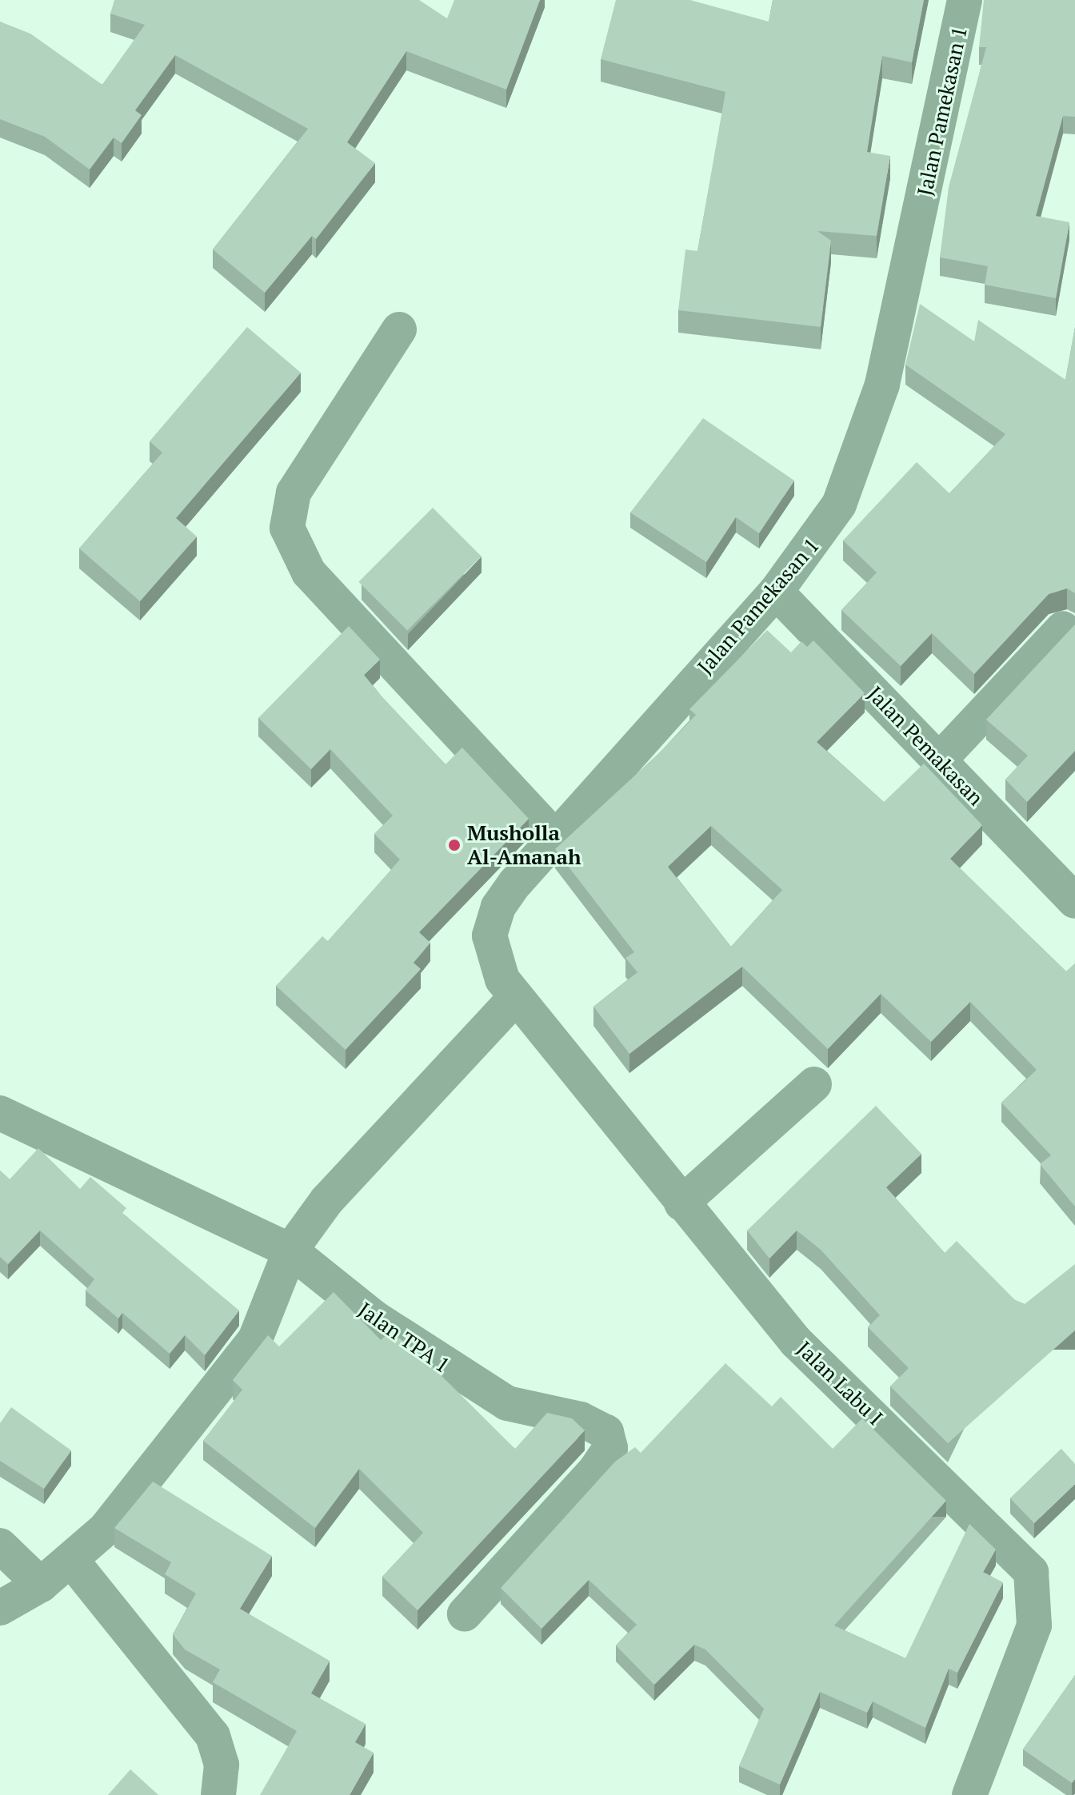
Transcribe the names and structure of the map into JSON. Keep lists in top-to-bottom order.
{
  "streets": {
    "street": [
      "Jalan Pamekasan 1",
      "Jalan Pemakasan",
      "Jalan TPA 1",
      "Jalan Labu I"
    ]
  },
  "crossings": [
    ["Jalan Pamekasan 1", "Jalan Pemakasan"],
    ["Jalan Pamekasan 1", "Jalan Labu I"]
  ],
  "places": ["Musholla Al-Amanah"]
}
